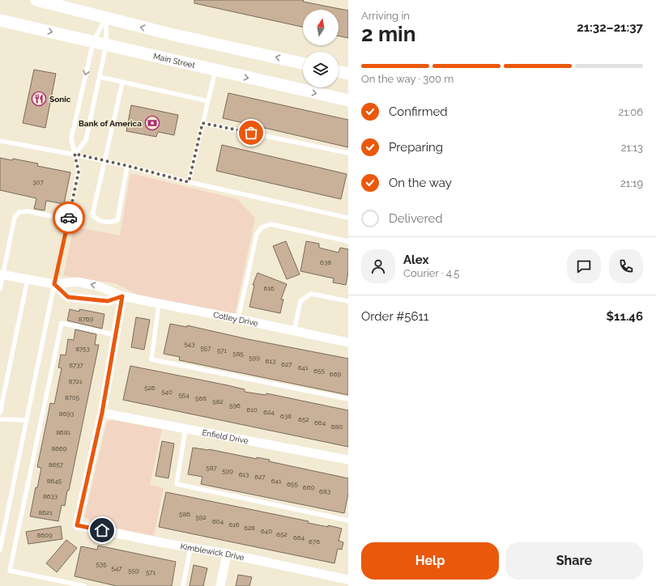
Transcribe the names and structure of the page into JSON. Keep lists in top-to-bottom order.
{
  "streets": {
    "main road": ["Main Street"],
    "street": ["Cotley Drive", "Enfield Drive", "Kimblewick Drive"]
  },
  "crossings": [
    ["Enfield Drive", "Kimblewick Drive"]
  ],
  "places": {
    "restaurant": ["Sonic"],
    "bank": ["Bank of America"]
  },
  "house_numbers": [
    "307",
    "638",
    "616",
    "8769",
    "543",
    "557",
    "8753",
    "571",
    "585",
    "599",
    "613",
    "627",
    "8737",
    "641",
    "655",
    "669",
    "8721",
    "526",
    "540",
    "554",
    "8705",
    "568",
    "582",
    "596",
    "610",
    "624",
    "8693",
    "638",
    "652",
    "664",
    "680",
    "8681",
    "8669",
    "8657",
    "587",
    "599",
    "613",
    "627",
    "8645",
    "641",
    "655",
    "669",
    "683",
    "8633",
    "8621",
    "586",
    "592",
    "604",
    "616",
    "628",
    "640",
    "652",
    "8609",
    "664",
    "676",
    "535",
    "547",
    "559",
    "571"
  ],
  "north": "top",
  "page": {
    "heading": ["2 min", "Arriving in", "21:32–21:37"],
    "panel": [
      "Alex",
      "Courier · 4.5",
      "Order #5611",
      "$11.46"
    ],
    "bar": "On the way · 300 m",
    "list": [
      ["Confirmed", "21:06"],
      ["Preparing", "21:13"],
      ["On the way", "21:19"],
      "Delivered"
    ],
    "buttons": ["Help", "Share"]
  }
}
